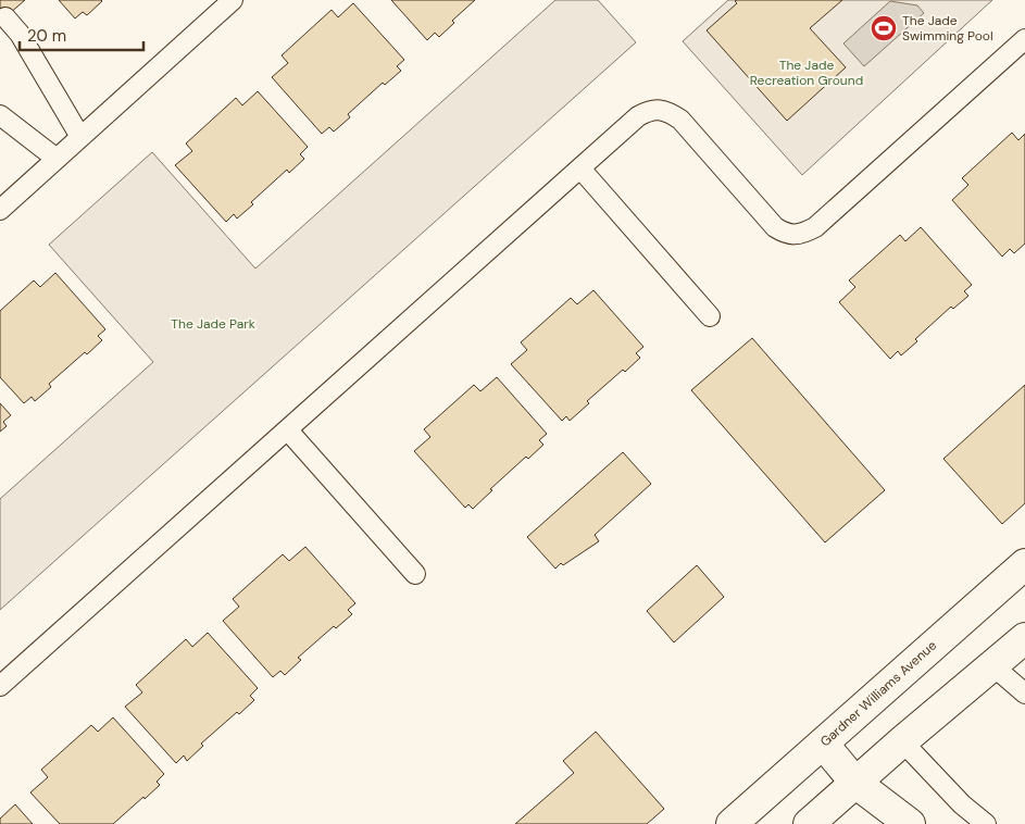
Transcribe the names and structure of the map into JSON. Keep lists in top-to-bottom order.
{
  "streets": {
    "street": ["Gardner Williams Avenue"]
  },
  "parks": ["The Jade Recreation Ground", "The Jade Park"],
  "places": {
    "sports": ["The Jade Swimming Pool"]
  },
  "scale_bar": "20 m"
}
